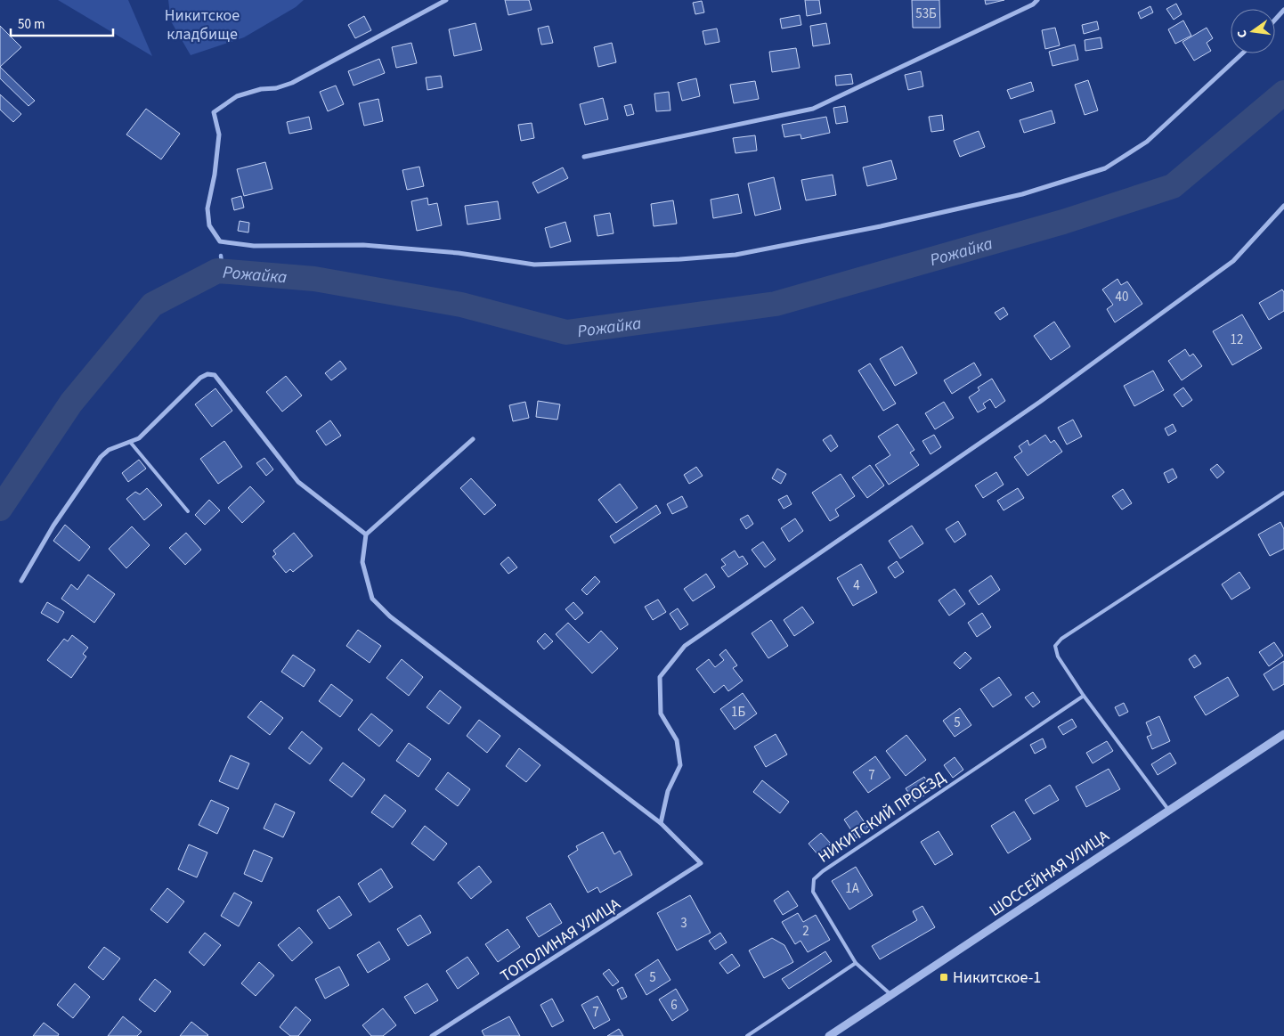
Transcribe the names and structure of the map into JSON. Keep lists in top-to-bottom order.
{
  "streets": {
    "street": ["ШОССЕЙНАЯ УЛИЦА", "ТОПОЛИНАЯ УЛИЦА"],
    "lane": ["НИКИТСКИЙ ПРОЕЗД"]
  },
  "crossings": [
    ["НИКИТСКИЙ ПРОЕЗД", "ШОССЕЙНАЯ УЛИЦА"]
  ],
  "water": ["Рожайка"],
  "parks": ["Никитское кладбище"],
  "places": {
    "transit": ["Никитское-1"]
  },
  "house_numbers": [
    "53Б",
    "40",
    "12",
    "4",
    "1Б",
    "5",
    "7",
    "1А",
    "3",
    "2",
    "5",
    "6",
    "7"
  ],
  "scale_bar": "50 m",
  "north": "left"
}
